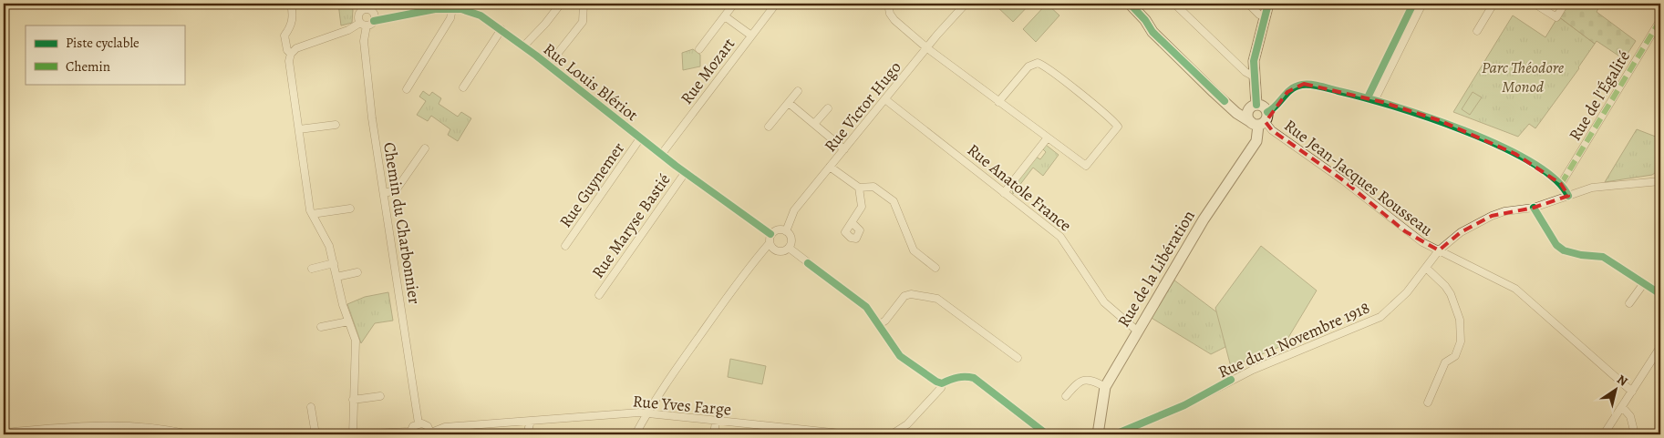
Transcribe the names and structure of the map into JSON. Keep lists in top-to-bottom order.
{
  "streets": {
    "main road": ["Rue de la Libération"],
    "street": [
      "Rue Mozart",
      "Rue Louis Blériot",
      "Rue de l'Égalité",
      "Rue Victor Hugo",
      "Rue Jean-Jacques Rousseau",
      "Rue Guynemer",
      "Rue Anatole France",
      "Chemin du Charbonnier",
      "Rue Maryse Bastié",
      "Rue du 11 Novembre 1918",
      "Rue Yves Farge"
    ]
  },
  "crossings": [
    ["Rue Mozart", "Rue Louis Blériot"],
    ["Rue Louis Blériot", "Rue Victor Hugo"],
    ["Rue Louis Blériot", "Rue Guynemer"],
    ["Rue Louis Blériot", "Chemin du Charbonnier"],
    ["Rue Louis Blériot", "Rue Maryse Bastié"],
    ["Rue Victor Hugo", "Rue Anatole France"],
    ["Rue Jean-Jacques Rousseau", "Rue de la Libération"],
    ["Rue Jean-Jacques Rousseau", "Rue du 11 Novembre 1918"],
    ["Rue Anatole France", "Rue de la Libération"]
  ],
  "parks": ["Parc Théodore Monod"],
  "legend": ["Piste cyclable", "Chemin"],
  "north": "top right"
}
